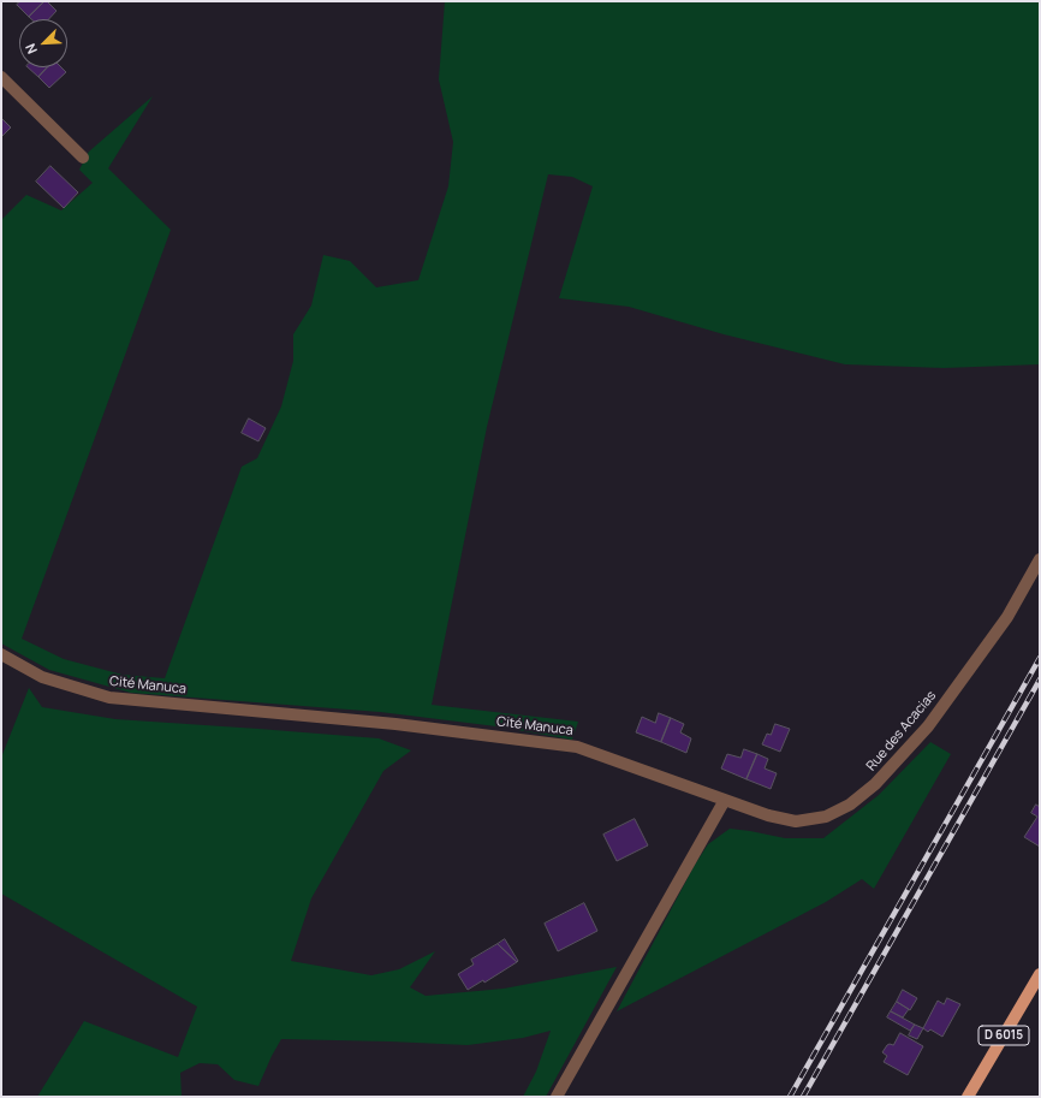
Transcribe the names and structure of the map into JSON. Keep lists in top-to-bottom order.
{
  "streets": {
    "main road": ["D 6015"],
    "street": ["Cité Manuca", "Rue des Acacias"]
  },
  "crossings": [
    ["Cité Manuca", "Rue des Acacias"]
  ],
  "north": "bottom left"
}
